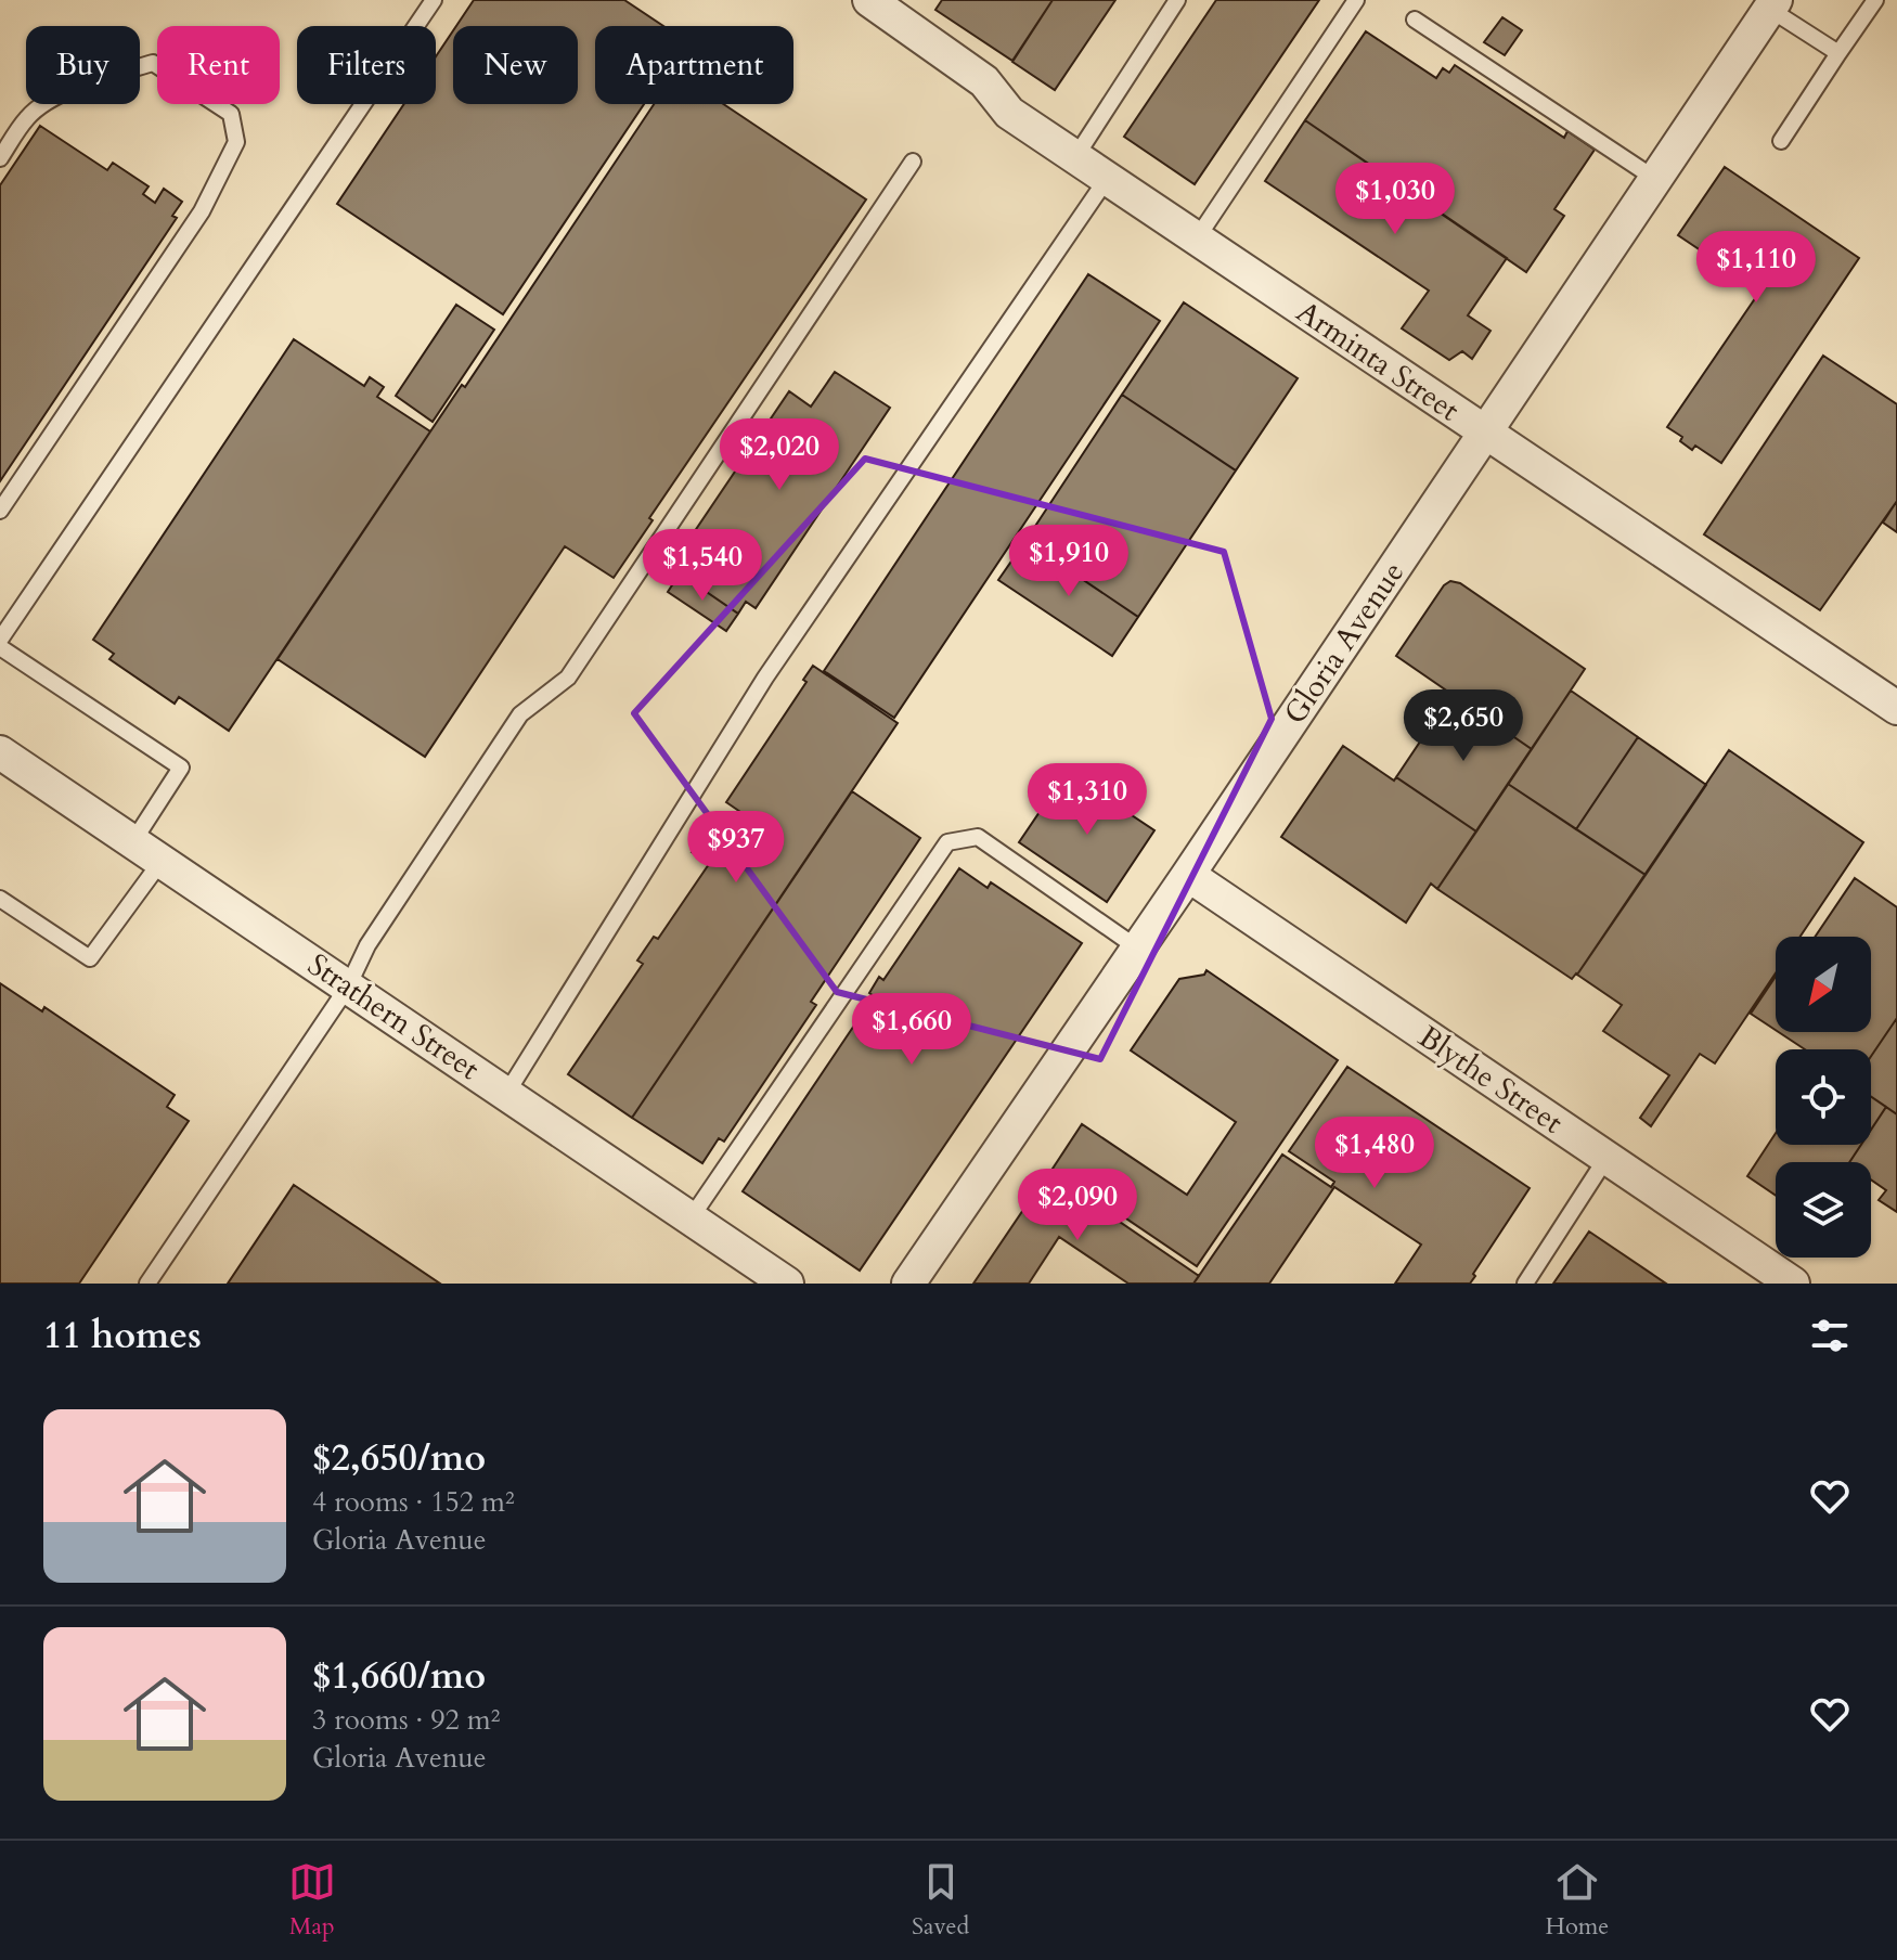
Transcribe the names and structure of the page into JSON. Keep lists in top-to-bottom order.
{
  "streets": {
    "street": [
      "Arminta Street",
      "Gloria Avenue",
      "Strathern Street",
      "Blythe Street"
    ]
  },
  "crossings": [
    ["Arminta Street", "Gloria Avenue"],
    ["Gloria Avenue", "Blythe Street"]
  ],
  "north": "bottom left",
  "page": {
    "chip": [
      "Buy",
      "Rent",
      "Filters",
      "New",
      "Apartment"
    ],
    "price": [
      "$1,030",
      "$1,110",
      "$2,020",
      "$1,910",
      "$1,540",
      "$2,650",
      "$1,310",
      "$937",
      "$1,660",
      "$1,480",
      "$2,090"
    ],
    "heading": "11 homes",
    "list": [
      {
        "name": "$2,650/mo",
        "note": "4 rooms · 152 m² · Gloria Avenue"
      },
      {
        "name": "$1,660/mo",
        "note": "3 rooms · 92 m² · Gloria Avenue"
      }
    ],
    "tabs": ["Map", "Saved", "Home"]
  }
}
